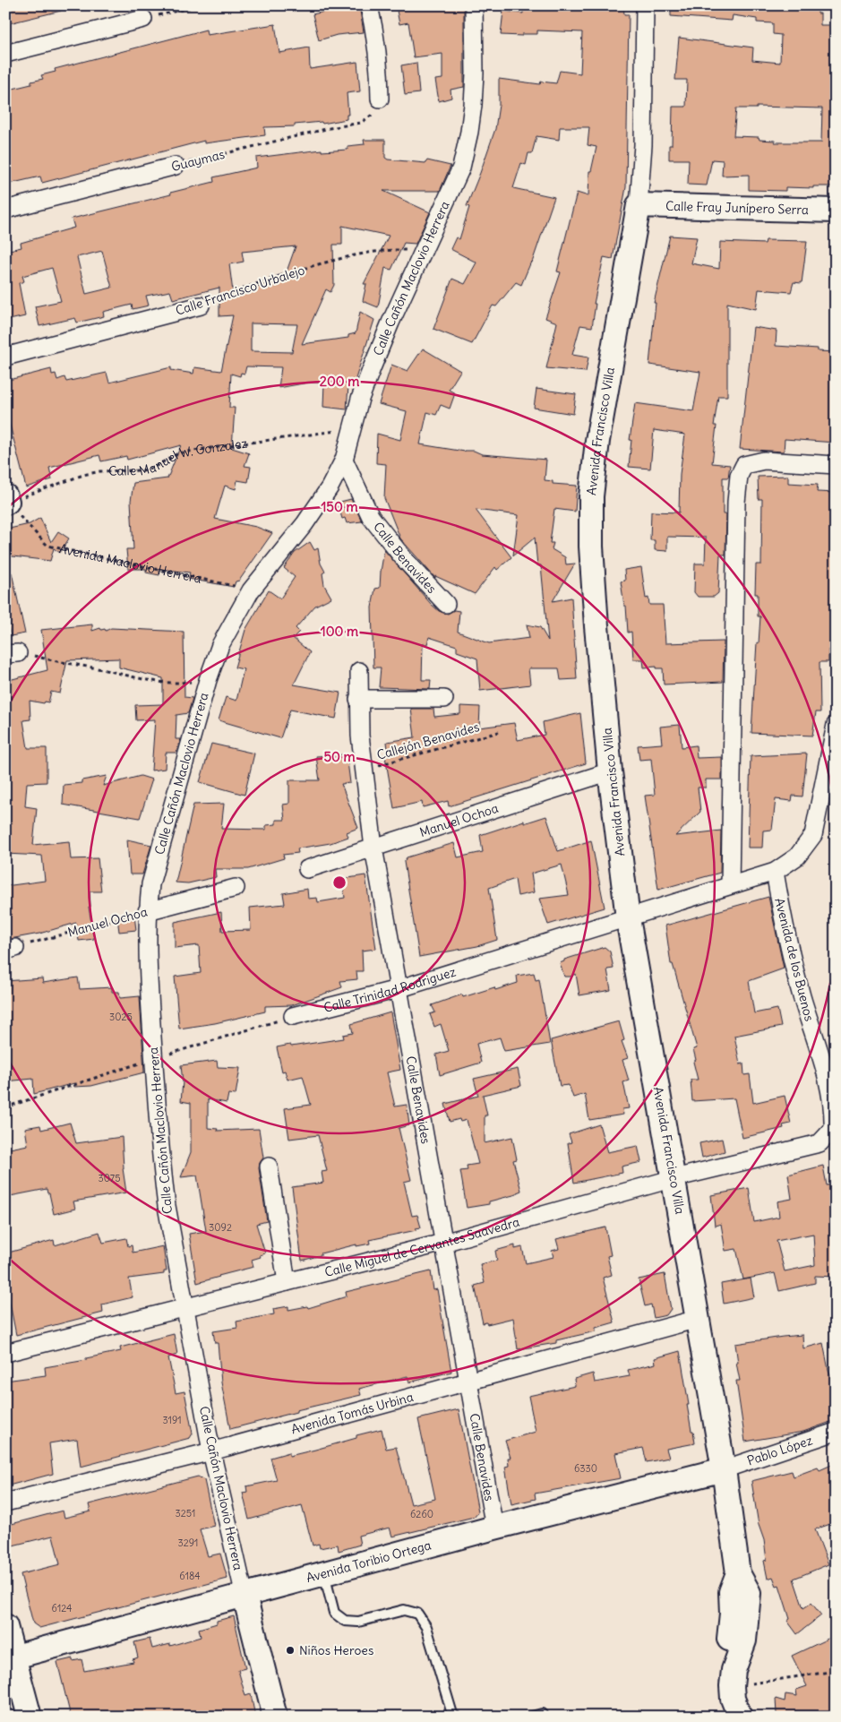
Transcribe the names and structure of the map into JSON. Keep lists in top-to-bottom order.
{
  "streets": {
    "main road": ["Calle Fray Junípero Serra", "Avenida Francisco Villa", "Avenida Toribio Ortega"],
    "street": [
      "Guaymas",
      "Calle Cañón Maclovio Herrera",
      "Calle Francisco Urbalejo",
      "Calle Benavides",
      "Manuel Ochoa",
      "Avenida de los Buenos",
      "Calle Trinidad Rodriguez",
      "Calle Miguel de Cervantes Saavedra",
      "Avenida Tomás Urbina",
      "Pablo López"
    ],
    "path": ["Calle Manuel W. Gonzalez", "Avenida Maclovio Herrera", "Callejón Benavides"]
  },
  "crossings": [
    ["Calle Fray Junípero Serra", "Avenida Francisco Villa"],
    ["Calle Cañón Maclovio Herrera", "Calle Francisco Urbalejo"],
    ["Calle Cañón Maclovio Herrera", "Calle Manuel W. Gonzalez"],
    ["Calle Cañón Maclovio Herrera", "Calle Benavides"],
    ["Calle Cañón Maclovio Herrera", "Avenida Maclovio Herrera"],
    ["Calle Cañón Maclovio Herrera", "Manuel Ochoa"],
    ["Calle Cañón Maclovio Herrera", "Calle Miguel de Cervantes Saavedra"],
    ["Calle Cañón Maclovio Herrera", "Avenida Tomás Urbina"],
    ["Calle Cañón Maclovio Herrera", "Avenida Toribio Ortega"],
    ["Avenida Francisco Villa", "Manuel Ochoa"],
    ["Avenida Francisco Villa", "Calle Trinidad Rodriguez"],
    ["Avenida Francisco Villa", "Calle Miguel de Cervantes Saavedra"],
    ["Avenida Francisco Villa", "Avenida Tomás Urbina"],
    ["Avenida Francisco Villa", "Pablo López"],
    ["Avenida Francisco Villa", "Avenida Toribio Ortega"],
    ["Calle Manuel W. Gonzalez", "Avenida Maclovio Herrera"],
    ["Calle Benavides", "Callejón Benavides"],
    ["Calle Benavides", "Manuel Ochoa"],
    ["Calle Benavides", "Calle Trinidad Rodriguez"],
    ["Calle Benavides", "Calle Miguel de Cervantes Saavedra"],
    ["Calle Benavides", "Avenida Tomás Urbina"],
    ["Calle Benavides", "Avenida Toribio Ortega"],
    ["Avenida de los Buenos", "Calle Trinidad Rodriguez"],
    ["Avenida de los Buenos", "Calle Miguel de Cervantes Saavedra"],
    ["Pablo López", "Avenida Toribio Ortega"]
  ],
  "places": ["Niños Heroes"],
  "house_numbers": [
    "3025",
    "3075",
    "3092",
    "3191",
    "6330",
    "3251",
    "6260",
    "3291",
    "6184",
    "6124"
  ],
  "rings": [
    "200 m",
    "150 m",
    "100 m",
    "50 m"
  ]
}
